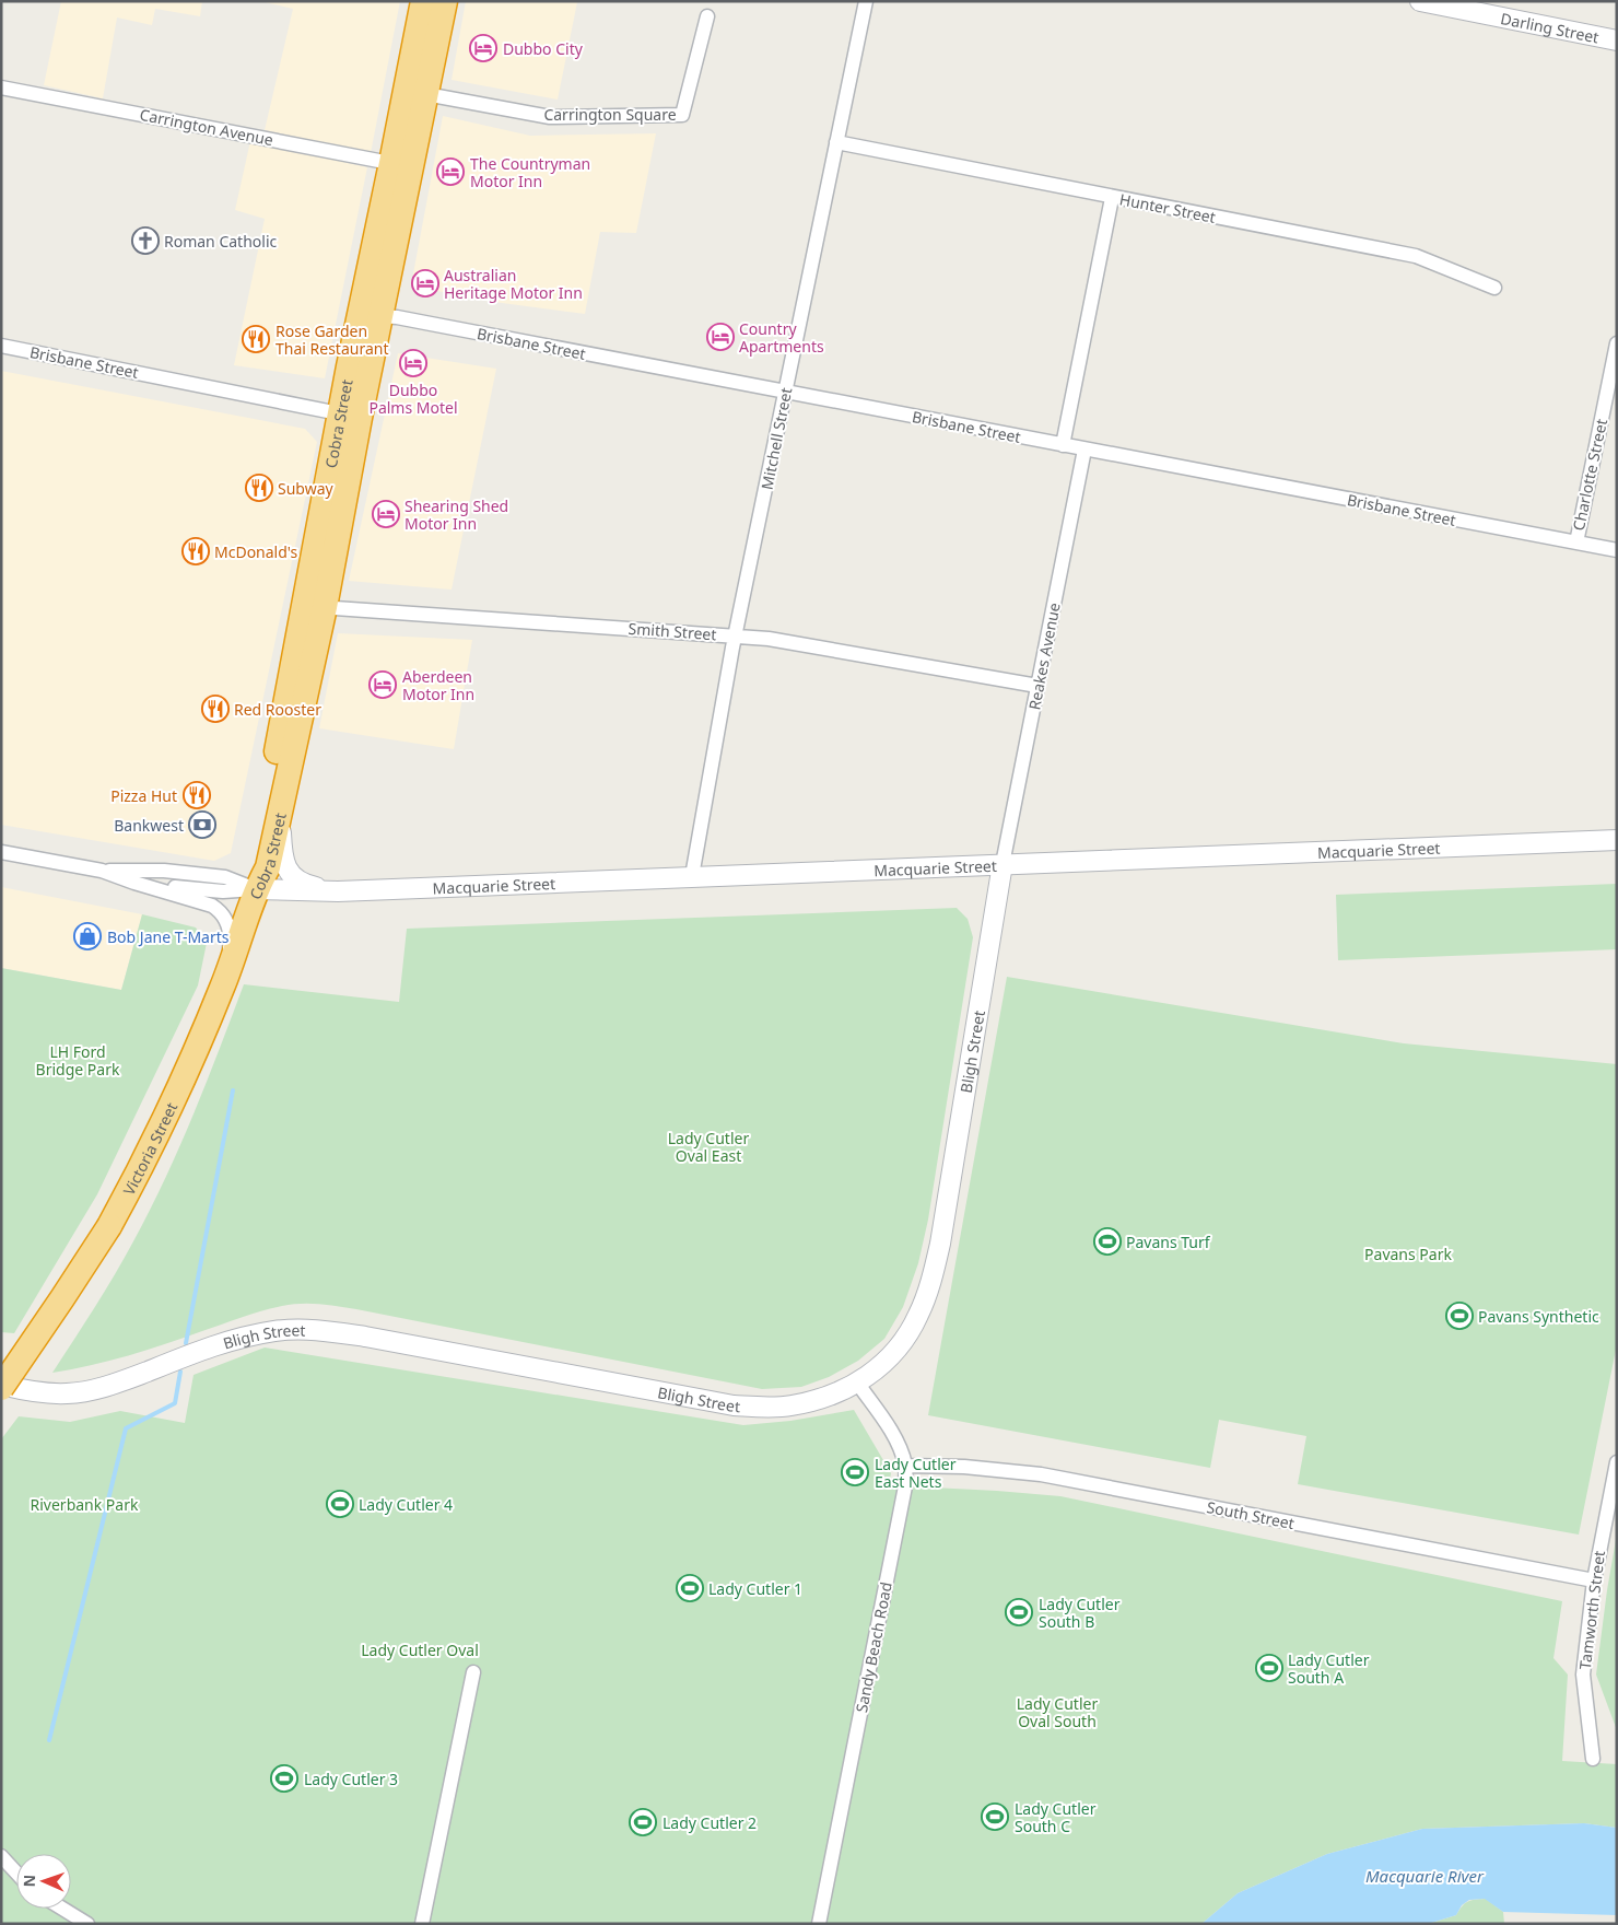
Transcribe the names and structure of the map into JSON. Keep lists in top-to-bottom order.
{
  "streets": {
    "highway": ["Cobra Street", "Victoria Street"],
    "street": [
      "Darling Street",
      "Carrington Square",
      "Carrington Avenue",
      "Hunter Street",
      "Brisbane Street",
      "Mitchell Street",
      "Charlotte Street",
      "Smith Street",
      "Reakes Avenue",
      "Macquarie Street",
      "Bligh Street",
      "South Street",
      "Tamworth Street",
      "Sandy Beach Road"
    ]
  },
  "crossings": [
    ["Carrington Square", "Cobra Street"],
    ["Carrington Avenue", "Cobra Street"],
    ["Hunter Street", "Mitchell Street"],
    ["Brisbane Street", "Cobra Street"],
    ["Brisbane Street", "Mitchell Street"],
    ["Brisbane Street", "Charlotte Street"],
    ["Brisbane Street", "Reakes Avenue"],
    ["Cobra Street", "Smith Street"],
    ["Cobra Street", "Macquarie Street"],
    ["Cobra Street", "Victoria Street"],
    ["Mitchell Street", "Smith Street"],
    ["Mitchell Street", "Macquarie Street"],
    ["Smith Street", "Reakes Avenue"],
    ["Reakes Avenue", "Macquarie Street"],
    ["Reakes Avenue", "Bligh Street"],
    ["Macquarie Street", "Bligh Street"],
    ["Macquarie Street", "Victoria Street"],
    ["Bligh Street", "Victoria Street"],
    ["Bligh Street", "Sandy Beach Road"],
    ["South Street", "Tamworth Street"],
    ["South Street", "Sandy Beach Road"]
  ],
  "water": ["Macquarie River"],
  "parks": [
    "LH Ford Bridge Park",
    "Lady Cutler Oval East",
    "Pavans Park",
    "Riverbank Park",
    "Lady Cutler Oval",
    "Lady Cutler Oval South"
  ],
  "places": {
    "hotel": [
      "Dubbo City",
      "The Countryman Motor Inn",
      "Australian Heritage Motor Inn",
      "Country Apartments",
      "Dubbo Palms Motel",
      "Shearing Shed Motor Inn",
      "Aberdeen Motor Inn"
    ],
    "church": ["Roman Catholic"],
    "restaurant": [
      "Rose Garden Thai Restaurant",
      "Subway",
      "McDonald's",
      "Red Rooster",
      "Pizza Hut"
    ],
    "bank": ["Bankwest"],
    "shop": ["Bob Jane T-Marts"],
    "sports": [
      "Pavans Turf",
      "Pavans Synthetic",
      "Lady Cutler East Nets",
      "Lady Cutler 4",
      "Lady Cutler 1",
      "Lady Cutler South B",
      "Lady Cutler South A",
      "Lady Cutler 3",
      "Lady Cutler South C",
      "Lady Cutler 2"
    ]
  },
  "north": "left"
}
